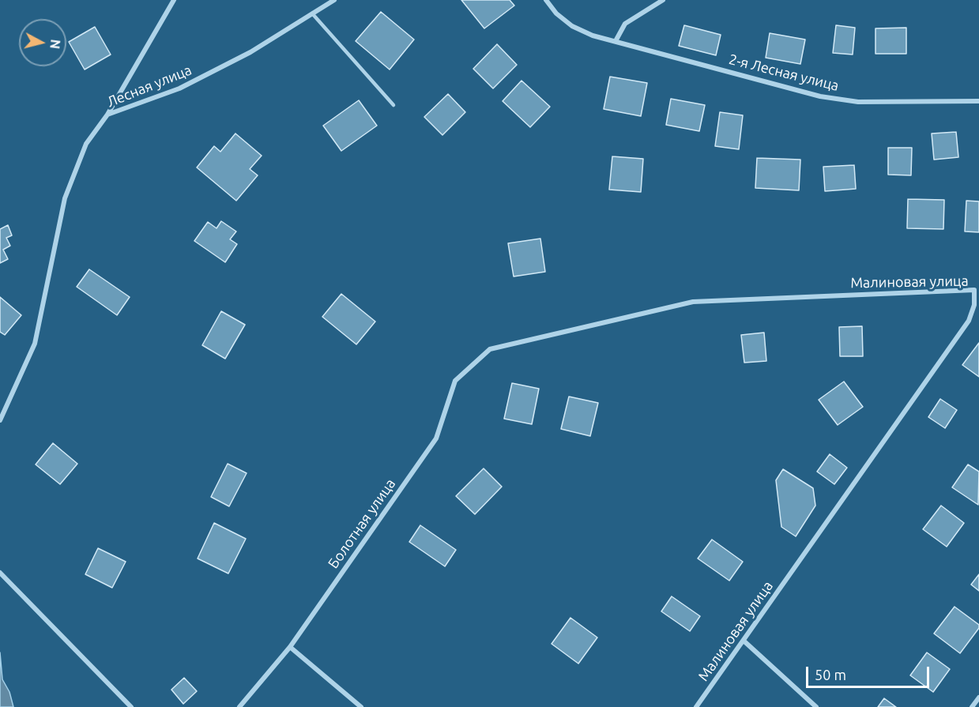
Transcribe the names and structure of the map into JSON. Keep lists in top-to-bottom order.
{
  "streets": {
    "street": [
      "2-я Лесная улица",
      "Лесная улица",
      "Малиновая улица",
      "Болотная улица"
    ]
  },
  "crossings": [
    ["Малиновая улица", "Болотная улица"]
  ],
  "scale_bar": "50 m",
  "north": "right"
}
